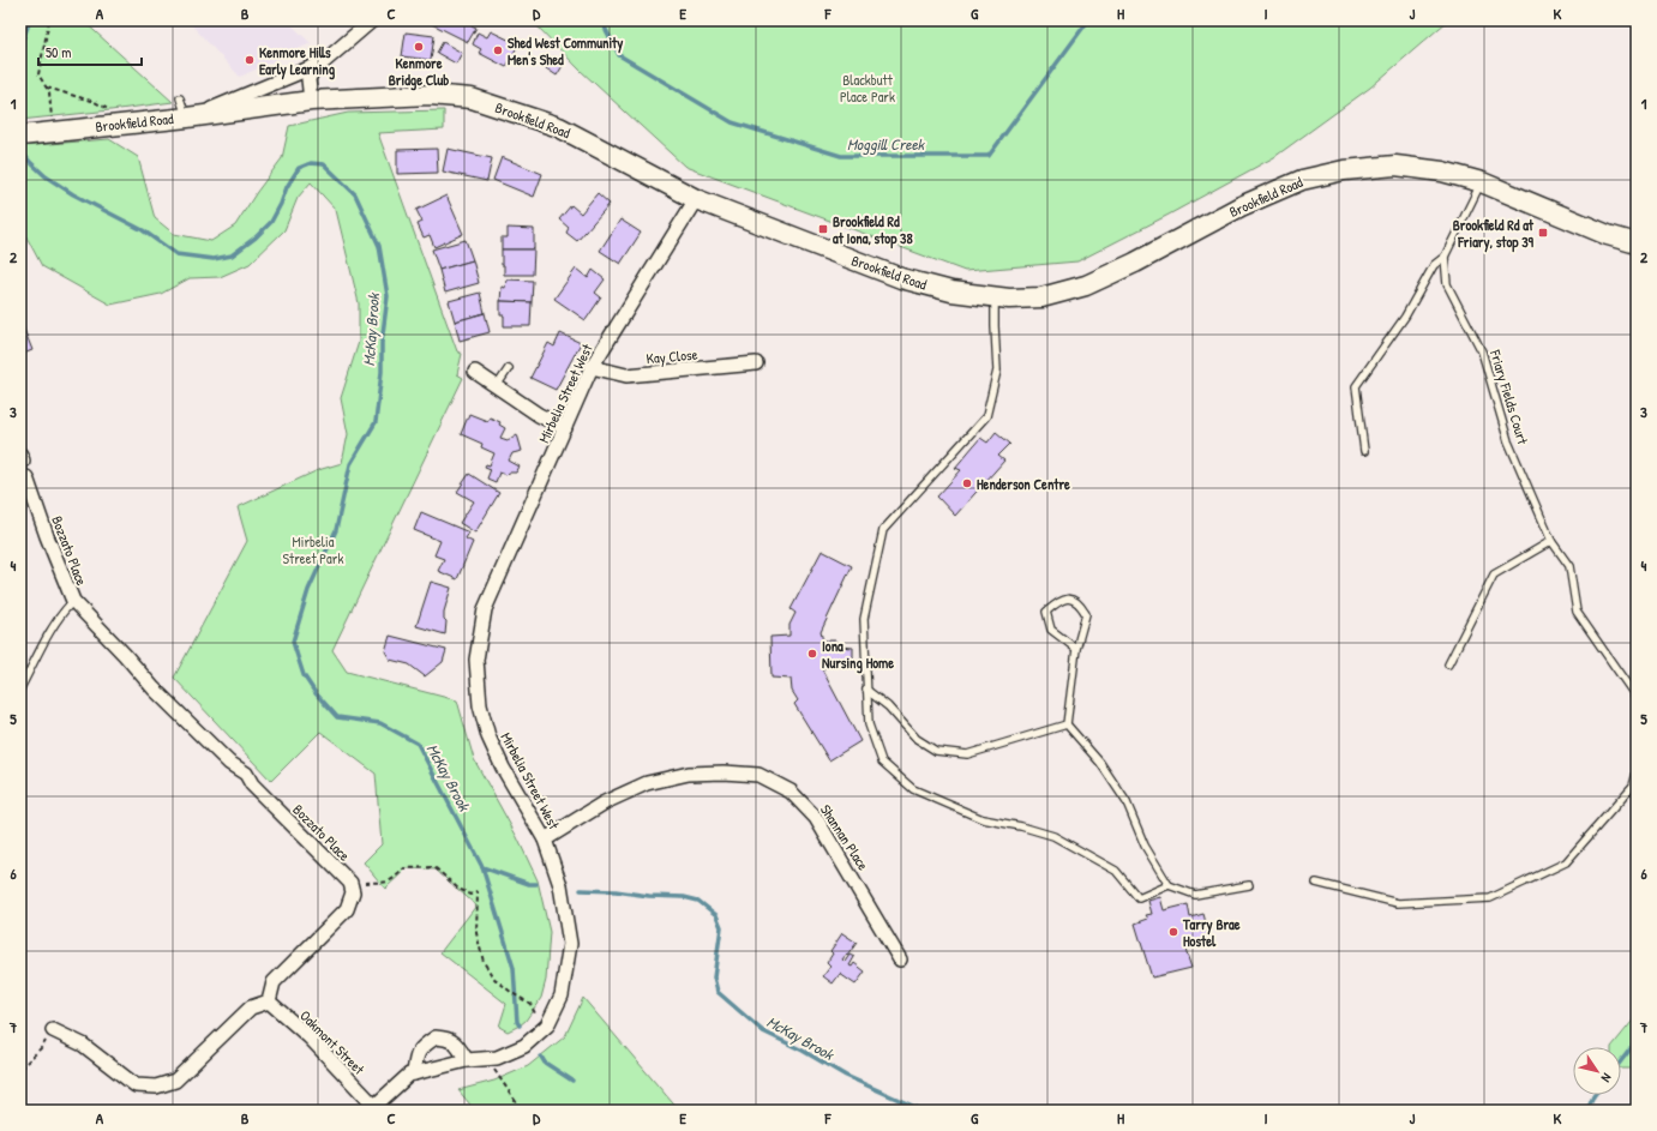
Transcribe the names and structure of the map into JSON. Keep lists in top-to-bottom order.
{
  "streets": {
    "main road": ["Brookfield Road"],
    "street": [
      "Kay Close",
      "Mirbelia Street West",
      "Bozzato Place",
      "Shannan Place",
      "Oakmont Street"
    ],
    "lane": ["Friary Fields Court"]
  },
  "crossings": [
    ["Brookfield Road", "Mirbelia Street West"],
    ["Kay Close", "Mirbelia Street West"],
    ["Mirbelia Street West", "Shannan Place"],
    ["Mirbelia Street West", "Oakmont Street"],
    ["Bozzato Place", "Oakmont Street"]
  ],
  "water": ["Moggill Creek", "McKay Brook"],
  "parks": ["Blackbutt Place Park", "Mirbelia Street Park"],
  "places": {
    "other": [
      "Kenmore Bridge Club",
      "Shed West Community Men's Shed",
      "Kenmore Hills Early Learning",
      "Henderson Centre",
      "Iona Nursing Home",
      "Tarry Brae Hostel"
    ],
    "transit": ["Brookfield Rd at Iona, stop 38", "Brookfield Rd at Friary, stop 39"]
  },
  "scale_bar": "50 m",
  "north": "bottom right",
  "grid": {
    "columns": [
      "A",
      "B",
      "C",
      "D",
      "E",
      "F",
      "G",
      "H",
      "I",
      "J",
      "K"
    ],
    "rows": [
      "1",
      "2",
      "3",
      "4",
      "5",
      "6",
      "7"
    ]
  }
}
